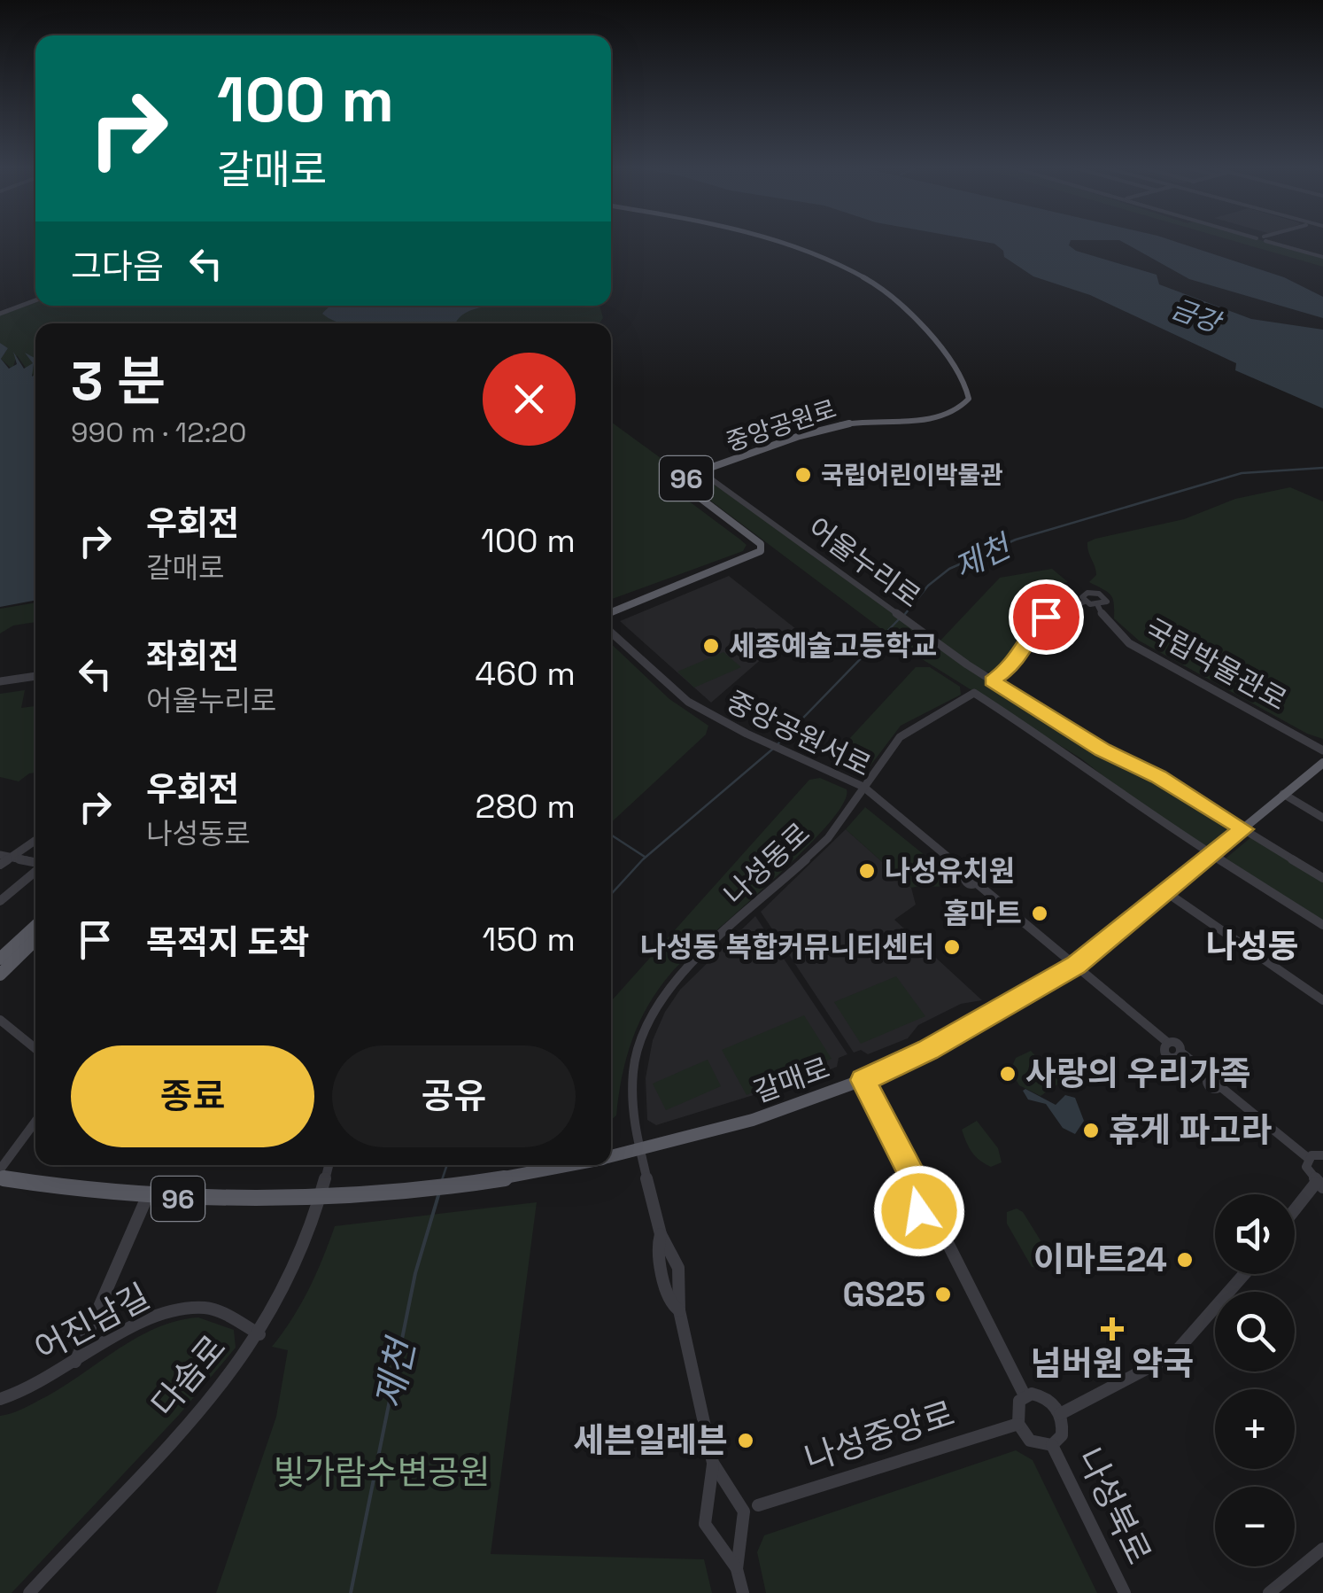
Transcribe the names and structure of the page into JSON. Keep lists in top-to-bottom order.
{
  "streets": {
    "main road": ["중앙공원로", "96", "갈매로"],
    "street": [
      "어울누리로",
      "국립박물관로",
      "중앙공원서로",
      "나성동로",
      "어진남길",
      "다솜로",
      "나성중앙로",
      "나성북로"
    ]
  },
  "crossings": [
    ["중앙공원로", "어울누리로"],
    ["96", "갈매로"],
    ["96", "다솜로"],
    ["어울누리로", "갈매로"],
    ["중앙공원서로", "나성동로"],
    ["중앙공원서로", "갈매로"],
    ["나성동로", "갈매로"],
    ["갈매로", "다솜로"],
    ["어진남길", "다솜로"],
    ["나성중앙로", "나성북로"]
  ],
  "districts": ["나성동"],
  "water": ["금강", "제천"],
  "parks": ["빛가람수변공원"],
  "places": {
    "other": [
      "국립어린이박물관",
      "세종예술고등학교",
      "나성유치원",
      "홈마트",
      "나성동 복합커뮤니티센터",
      "사랑의 우리가족",
      "휴게 파고라",
      "이마트24",
      "GS25",
      "세븐일레븐"
    ],
    "health": ["넘버원 약국"]
  },
  "page": {
    "turn": ["100 m", "갈매로"],
    "then": "그다음",
    "heading": ["3 분", "990 m · 12:20"],
    "list": [
      {
        "name": "우회전",
        "note": "갈매로",
        "value": "100 m"
      },
      {
        "name": "좌회전",
        "note": "어울누리로",
        "value": "460 m"
      },
      {
        "name": "우회전",
        "note": "나성동로",
        "value": "280 m"
      },
      {
        "name": "목적지 도착",
        "value": "150 m"
      }
    ],
    "buttons": ["종료", "공유"],
    "map_buttons": ["+", "−"]
  }
}
